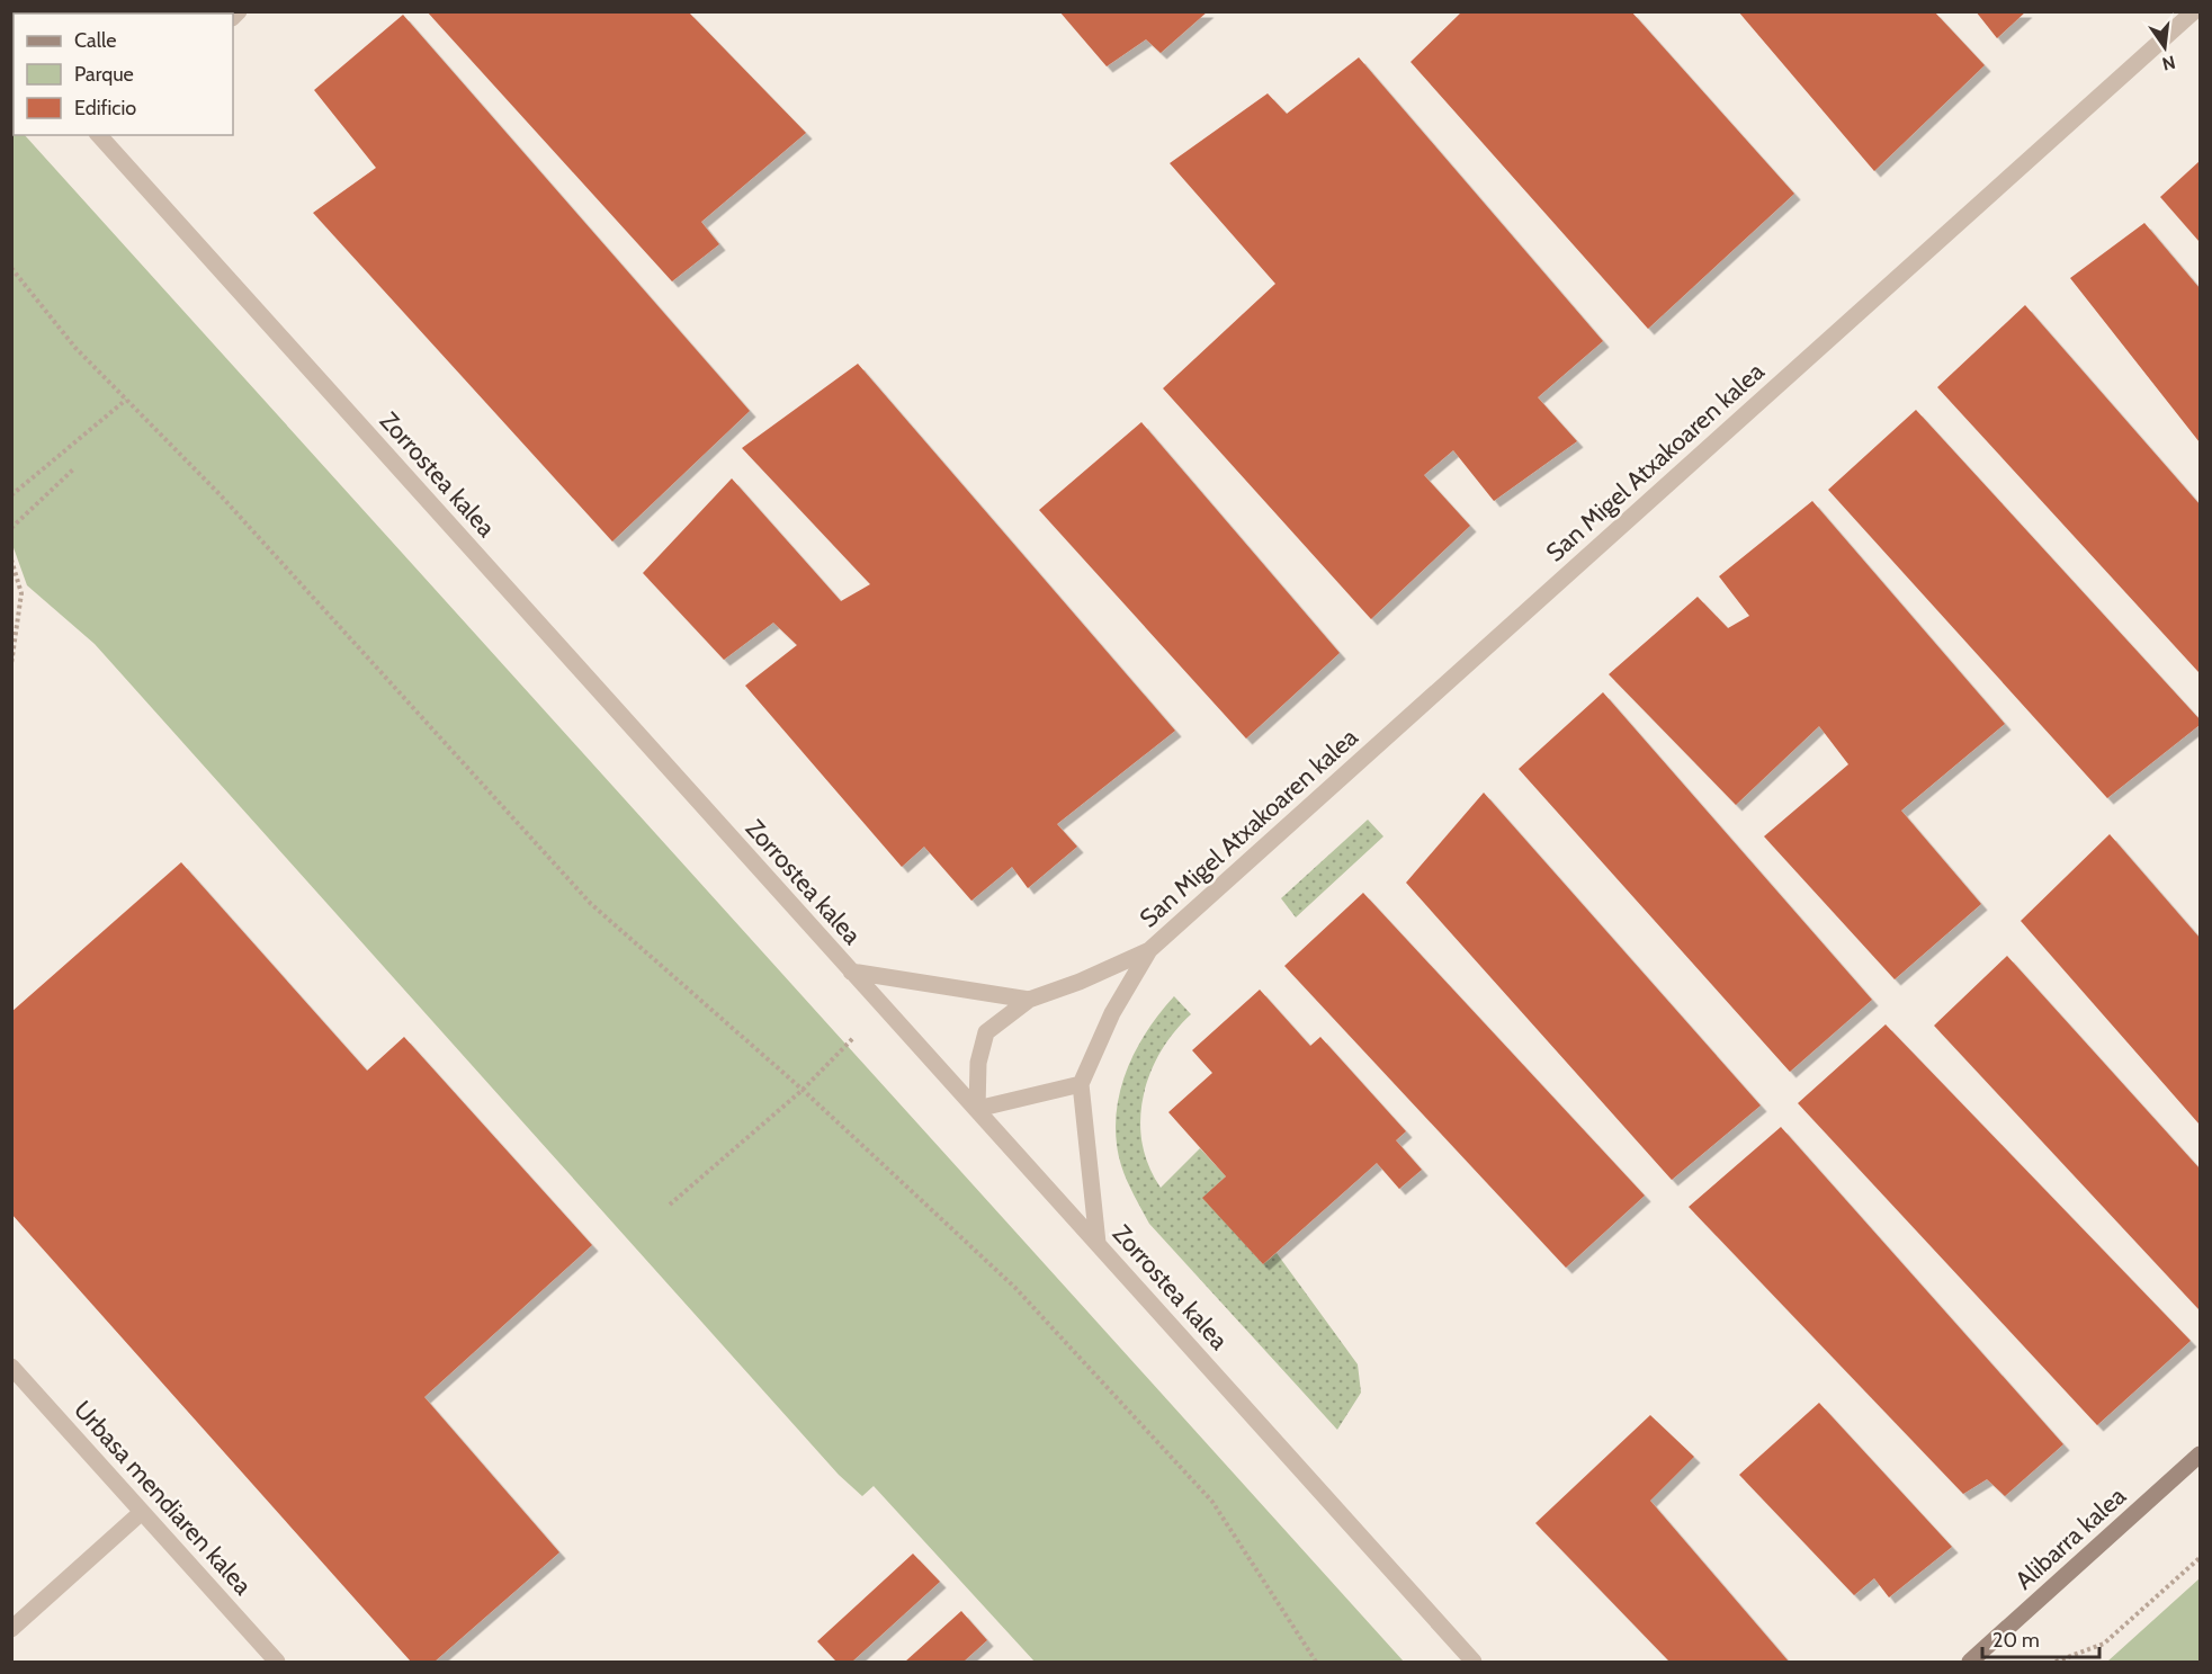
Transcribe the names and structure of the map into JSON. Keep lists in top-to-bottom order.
{
  "streets": {
    "street": [
      "San Migel Atxakoaren kalea",
      "Zorrostea kalea",
      "Urbasa mendiaren kalea",
      "Alibarra kalea"
    ]
  },
  "crossings": [
    ["San Migel Atxakoaren kalea", "Zorrostea kalea"]
  ],
  "legend": ["Calle", "Parque", "Edificio"],
  "scale_bar": "20 m",
  "north": "bottom"
}
